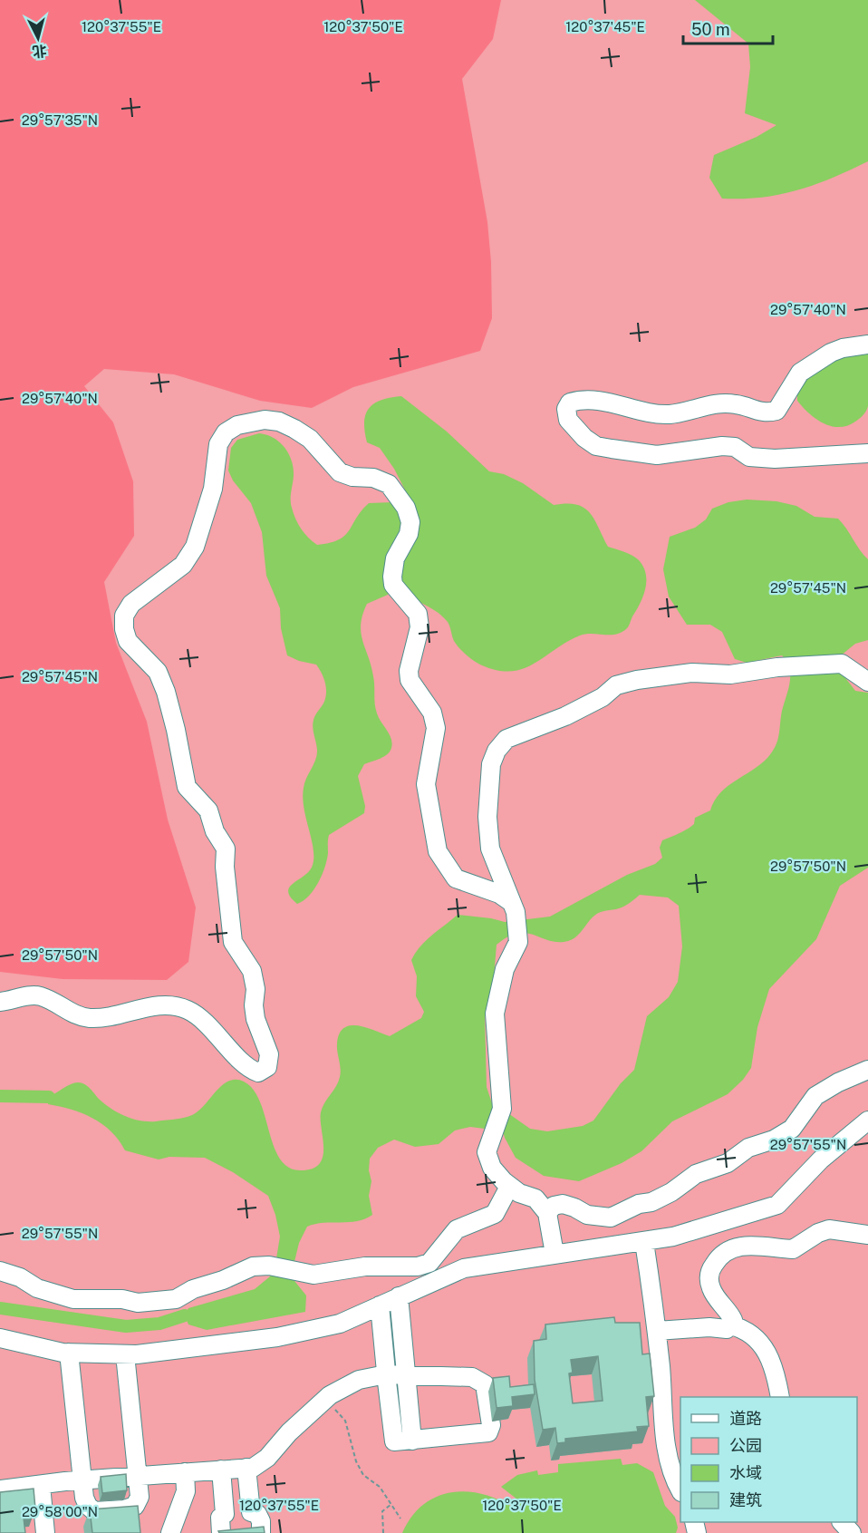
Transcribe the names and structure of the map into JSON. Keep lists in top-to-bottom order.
{
  "legend": [
    "道路",
    "公园",
    "水域",
    "建筑"
  ],
  "scale_bar": "50 m",
  "north": "bottom",
  "coordinates": [
    "120°37'55\"E",
    "120°37'50\"E",
    "120°37'45\"E",
    "29°57'35\"N",
    "29°57'40\"N",
    "29°57'45\"N",
    "29°57'50\"N",
    "29°57'55\"N",
    "29°58'00\"N"
  ]
}
